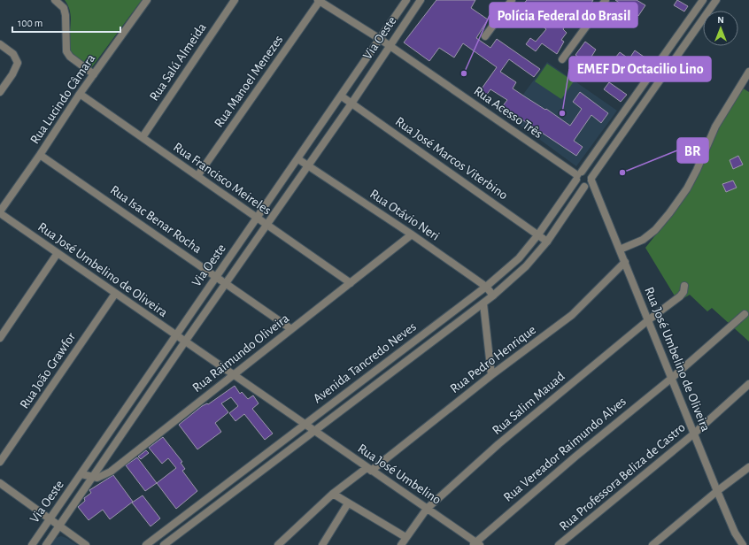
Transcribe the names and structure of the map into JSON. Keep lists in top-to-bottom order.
{
  "streets": {
    "street": [
      "Via Oeste",
      "Rua Salú Almeida",
      "Rua Manoel Menezes",
      "Rua Lucindo Câmara",
      "Rua Acesso Três",
      "Rua José Marcos Viterbino",
      "Rua Francisco Meireles",
      "Rua Otávio Neri",
      "Rua Isac Benar Rocha",
      "Rua José Umbelino de Oliveira",
      "Rua Raimundo Oliveira",
      "Rua Pedro Henrique",
      "Avenida Tancredo Neves",
      "Rua João Grawfor",
      "Rua Salim Mauad",
      "Rua Vereador Raimundo Alves",
      "Rua José Umbelino",
      "Rua Professora Beliza de Castro"
    ]
  },
  "crossings": [
    ["Via Oeste", "Rua Acesso Três"],
    ["Via Oeste", "Rua José Marcos Viterbino"],
    ["Via Oeste", "Rua Francisco Meireles"],
    ["Via Oeste", "Rua Otávio Neri"],
    ["Via Oeste", "Rua Isac Benar Rocha"],
    ["Via Oeste", "Rua José Umbelino de Oliveira"],
    ["Via Oeste", "Rua Raimundo Oliveira"],
    ["Rua Salú Almeida", "Rua Francisco Meireles"],
    ["Rua Manoel Menezes", "Rua Acesso Três"],
    ["Rua Manoel Menezes", "Rua Francisco Meireles"],
    ["Rua Lucindo Câmara", "Rua Francisco Meireles"],
    ["Rua Lucindo Câmara", "Rua Isac Benar Rocha"],
    ["Rua Lucindo Câmara", "Rua José Umbelino de Oliveira"],
    ["Rua Acesso Três", "Avenida Tancredo Neves"],
    ["Rua José Marcos Viterbino", "Avenida Tancredo Neves"],
    ["Rua Francisco Meireles", "Rua Raimundo Oliveira"],
    ["Rua Otávio Neri", "Rua Raimundo Oliveira"],
    ["Rua Otávio Neri", "Avenida Tancredo Neves"],
    ["Rua Isac Benar Rocha", "Rua Raimundo Oliveira"],
    ["Rua José Umbelino de Oliveira", "Rua Raimundo Oliveira"],
    ["Rua José Umbelino de Oliveira", "Rua Pedro Henrique"],
    ["Rua José Umbelino de Oliveira", "Avenida Tancredo Neves"],
    ["Rua José Umbelino de Oliveira", "Rua João Grawfor"],
    ["Rua José Umbelino de Oliveira", "Rua Salim Mauad"],
    ["Rua José Umbelino de Oliveira", "Rua Vereador Raimundo Alves"],
    ["Rua José Umbelino de Oliveira", "Rua José Umbelino"],
    ["Rua José Umbelino de Oliveira", "Rua Professora Beliza de Castro"],
    ["Rua Raimundo Oliveira", "Rua José Umbelino"],
    ["Rua Pedro Henrique", "Rua José Umbelino"],
    ["Avenida Tancredo Neves", "Rua José Umbelino"],
    ["Rua Salim Mauad", "Rua José Umbelino"],
    ["Rua Vereador Raimundo Alves", "Rua José Umbelino"]
  ],
  "places": ["Polícia Federal do Brasil", "EMEF Dr Octacilio Lino", "BR"],
  "scale_bar": "100 m",
  "north": "top"
}
